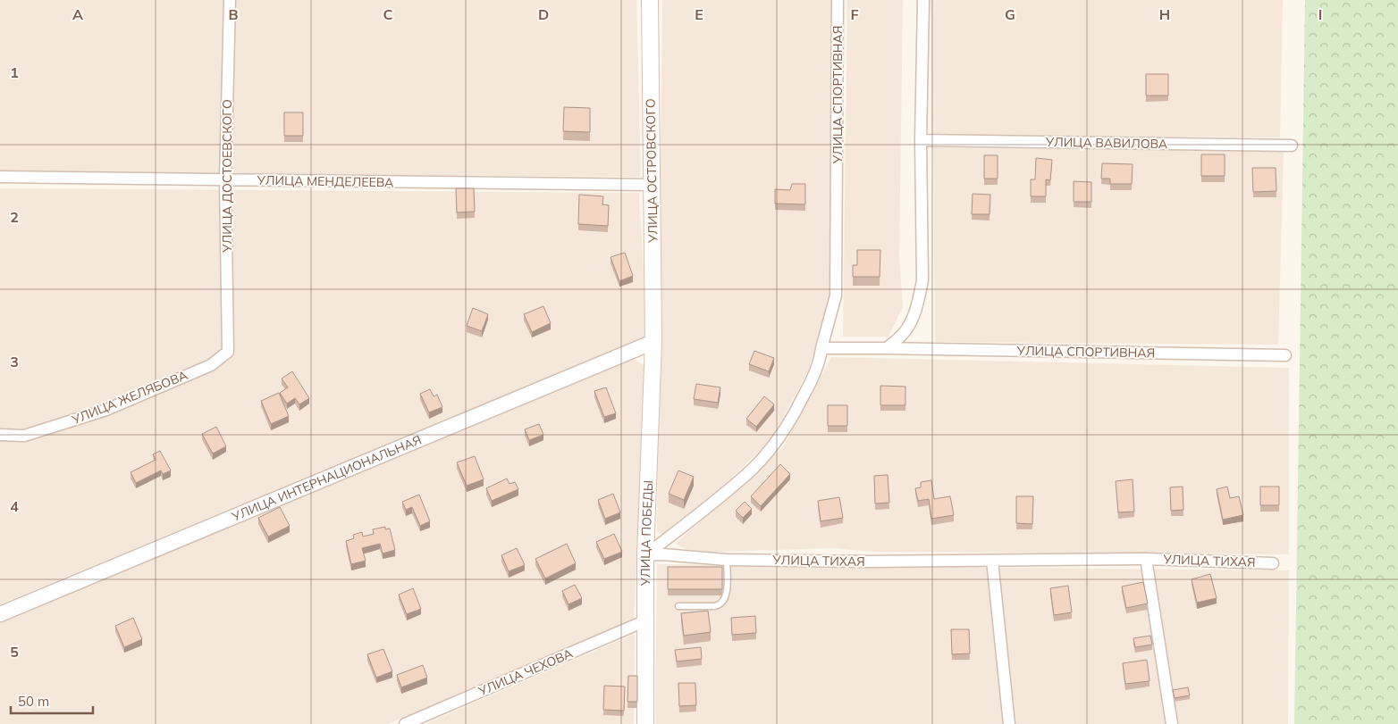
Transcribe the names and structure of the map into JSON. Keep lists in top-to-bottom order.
{
  "streets": {
    "main road": ["УЛИЦА ОСТРОВСКОГО", "УЛИЦА ПОБЕДЫ"],
    "street": [
      "УЛИЦА СПОРТИВНАЯ",
      "УЛИЦА ВАВИЛОВА",
      "УЛИЦА ДОСТОЕВСКОГО",
      "УЛИЦА МЕНДЕЛЕЕВА",
      "УЛИЦА ЖЕЛЯБОВА",
      "УЛИЦА ИНТЕРНАЦИОНАЛЬНАЯ",
      "УЛИЦА ТИХАЯ",
      "УЛИЦА ЧЕХОВА"
    ]
  },
  "crossings": [
    ["УЛИЦА СПОРТИВНАЯ", "УЛИЦА ПОБЕДЫ"],
    ["УЛИЦА СПОРТИВНАЯ", "УЛИЦА ТИХАЯ"],
    ["УЛИЦА ОСТРОВСКОГО", "УЛИЦА МЕНДЕЛЕЕВА"],
    ["УЛИЦА ОСТРОВСКОГО", "УЛИЦА ИНТЕРНАЦИОНАЛЬНАЯ"],
    ["УЛИЦА ОСТРОВСКОГО", "УЛИЦА ПОБЕДЫ"],
    ["УЛИЦА ДОСТОЕВСКОГО", "УЛИЦА МЕНДЕЛЕЕВА"],
    ["УЛИЦА ДОСТОЕВСКОГО", "УЛИЦА ЖЕЛЯБОВА"],
    ["УЛИЦА ИНТЕРНАЦИОНАЛЬНАЯ", "УЛИЦА ПОБЕДЫ"],
    ["УЛИЦА ПОБЕДЫ", "УЛИЦА ТИХАЯ"],
    ["УЛИЦА ПОБЕДЫ", "УЛИЦА ЧЕХОВА"]
  ],
  "scale_bar": "50 m",
  "grid": {
    "columns": [
      "A",
      "B",
      "C",
      "D",
      "E",
      "F",
      "G",
      "H",
      "I"
    ],
    "rows": [
      "1",
      "2",
      "3",
      "4",
      "5"
    ]
  }
}
